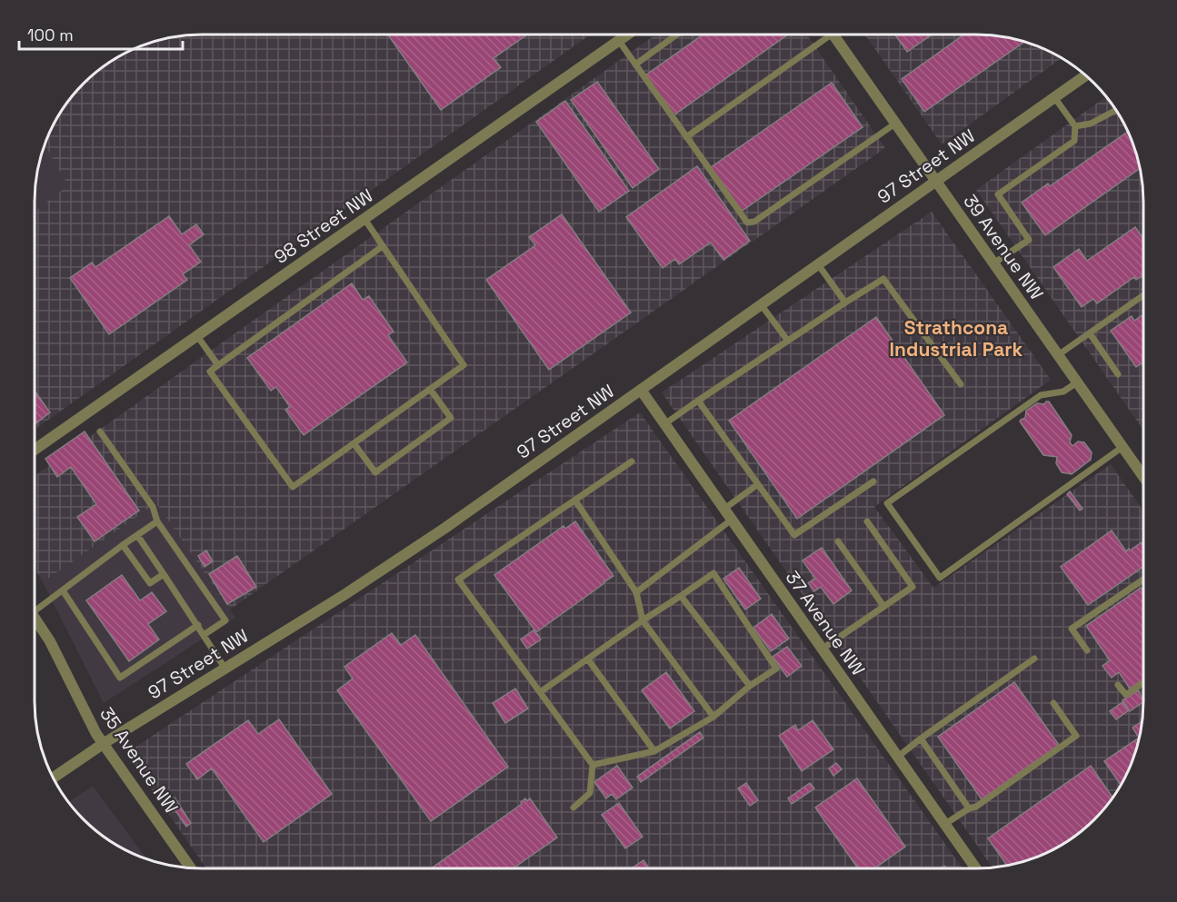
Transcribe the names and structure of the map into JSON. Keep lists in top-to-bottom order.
{
  "streets": {
    "street": [
      "97 Street NW",
      "98 Street NW",
      "39 Avenue NW",
      "37 Avenue NW",
      "35 Avenue NW"
    ]
  },
  "crossings": [
    ["97 Street NW", "39 Avenue NW"],
    ["97 Street NW", "37 Avenue NW"],
    ["97 Street NW", "35 Avenue NW"]
  ],
  "districts": ["Strathcona Industrial Park"],
  "scale_bar": "100 m"
}
